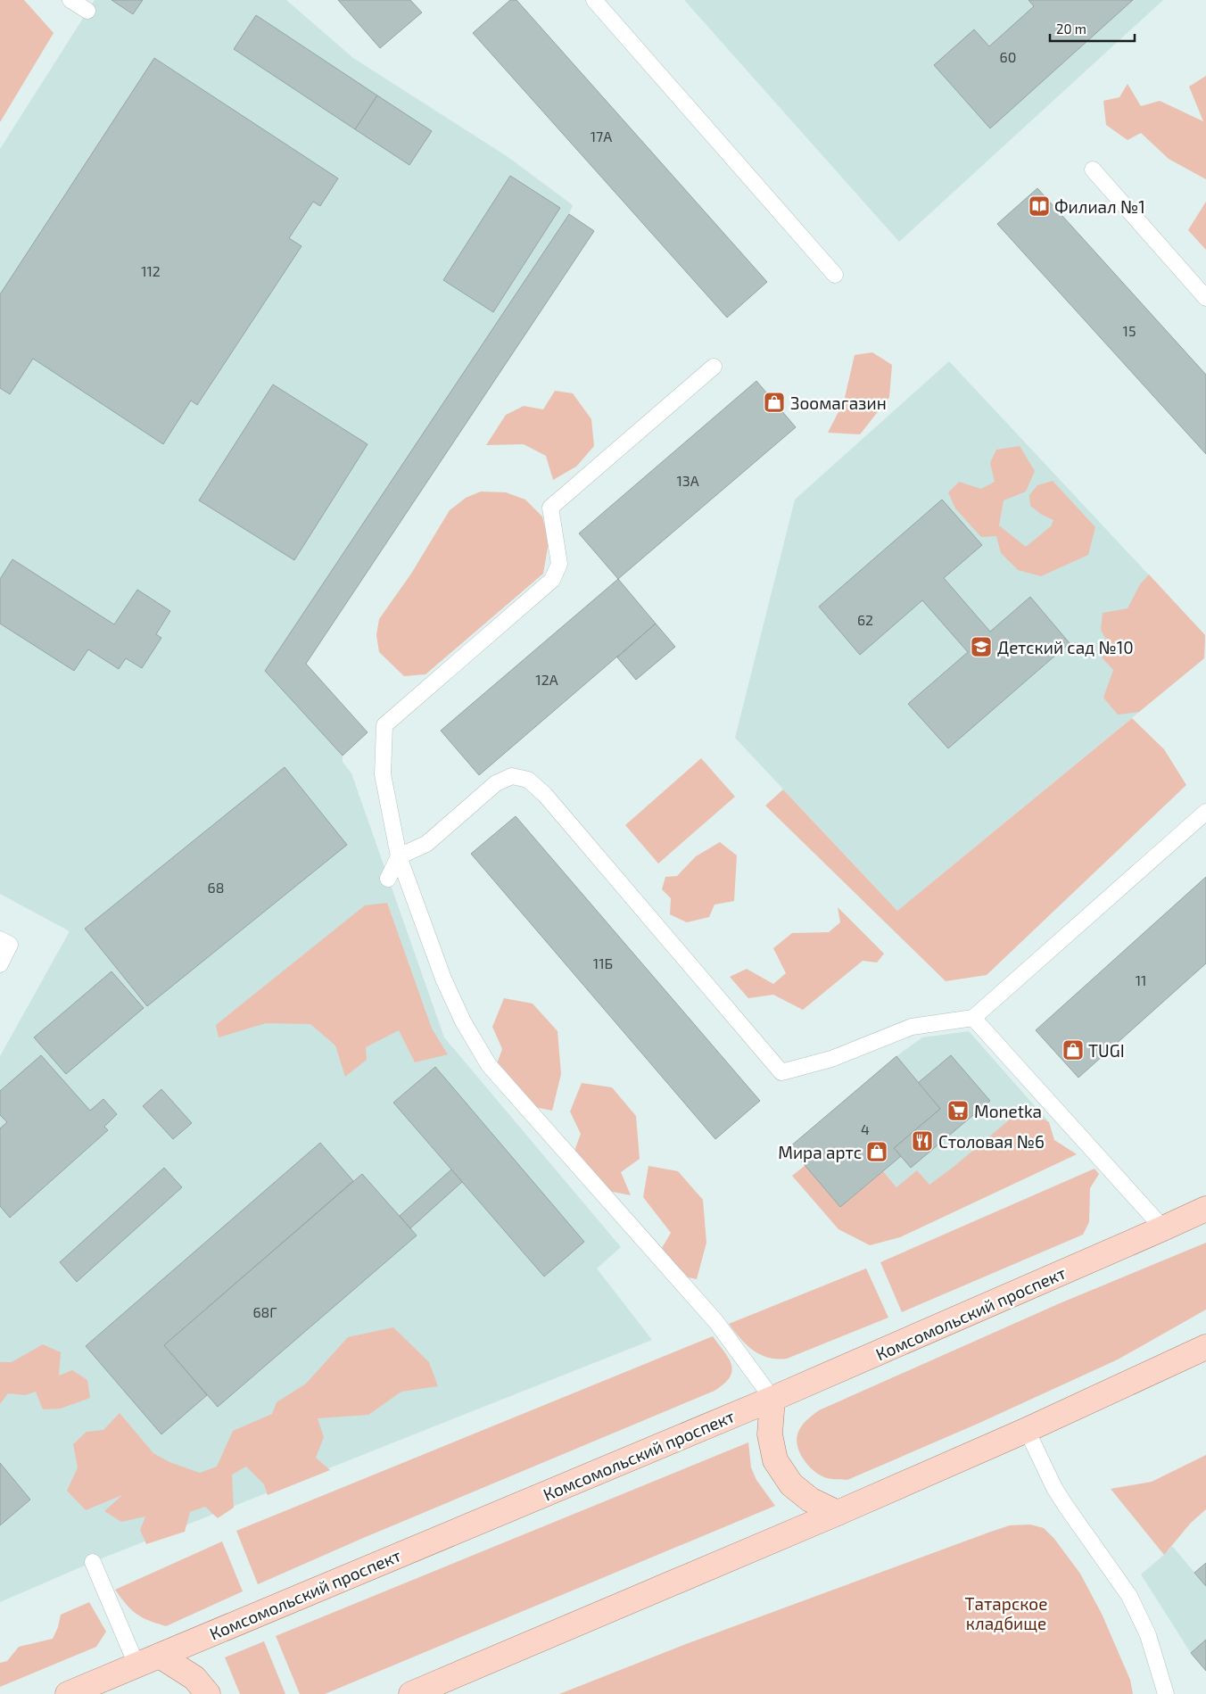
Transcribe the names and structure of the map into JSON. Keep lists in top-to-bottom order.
{
  "streets": {
    "main road": ["Комсомольский проспект"]
  },
  "parks": ["Татарское кладбище"],
  "places": {
    "library": ["Филиал №1"],
    "shop": ["Зоомагазин", "TUGI", "Мира артс"],
    "school or university": ["Детский сад №10"],
    "supermarket": ["Monetka"],
    "restaurant": ["Столовая №6"]
  },
  "house_numbers": [
    "60",
    "17А",
    "112",
    "15",
    "13А",
    "62",
    "12А",
    "68",
    "11Б",
    "11",
    "4",
    "68Г"
  ],
  "scale_bar": "20 m"
}
